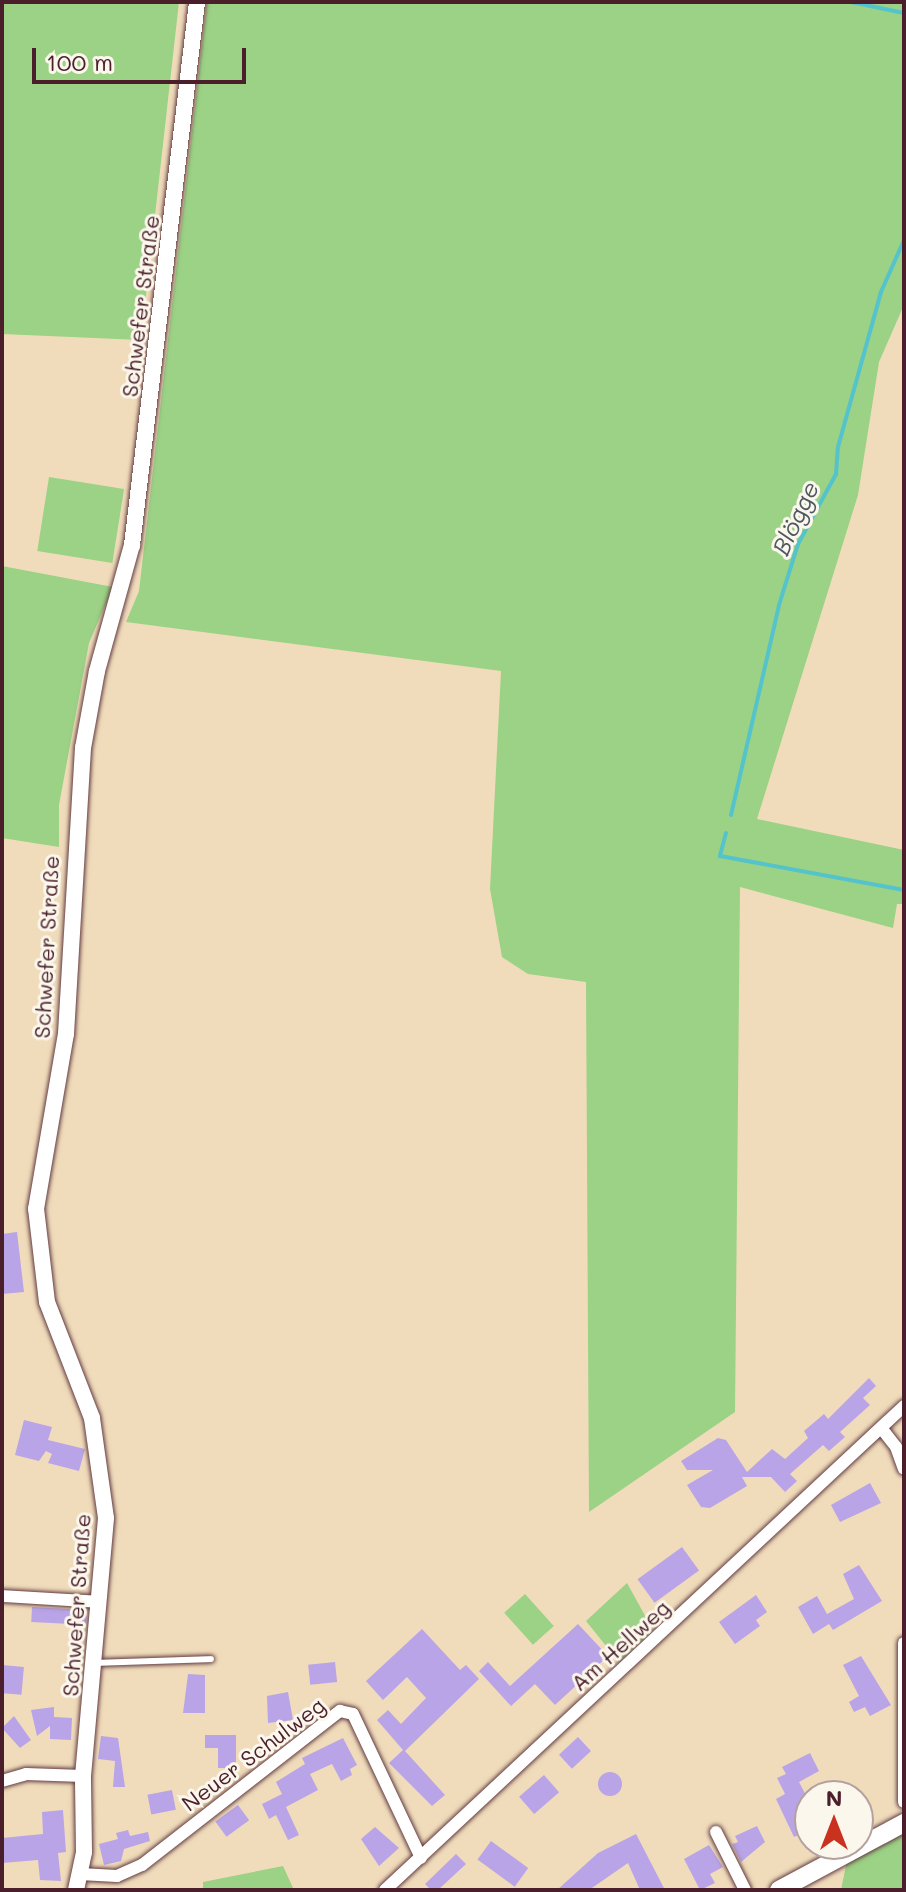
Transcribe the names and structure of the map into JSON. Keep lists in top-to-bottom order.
{
  "streets": {
    "street": ["Schwefer Straße", "Am Hellweg", "Neuer Schulweg"]
  },
  "crossings": [
    ["Schwefer Straße", "Neuer Schulweg"],
    ["Am Hellweg", "Neuer Schulweg"]
  ],
  "water": ["Blögge"],
  "scale_bar": "100 m",
  "north": "top"
}
